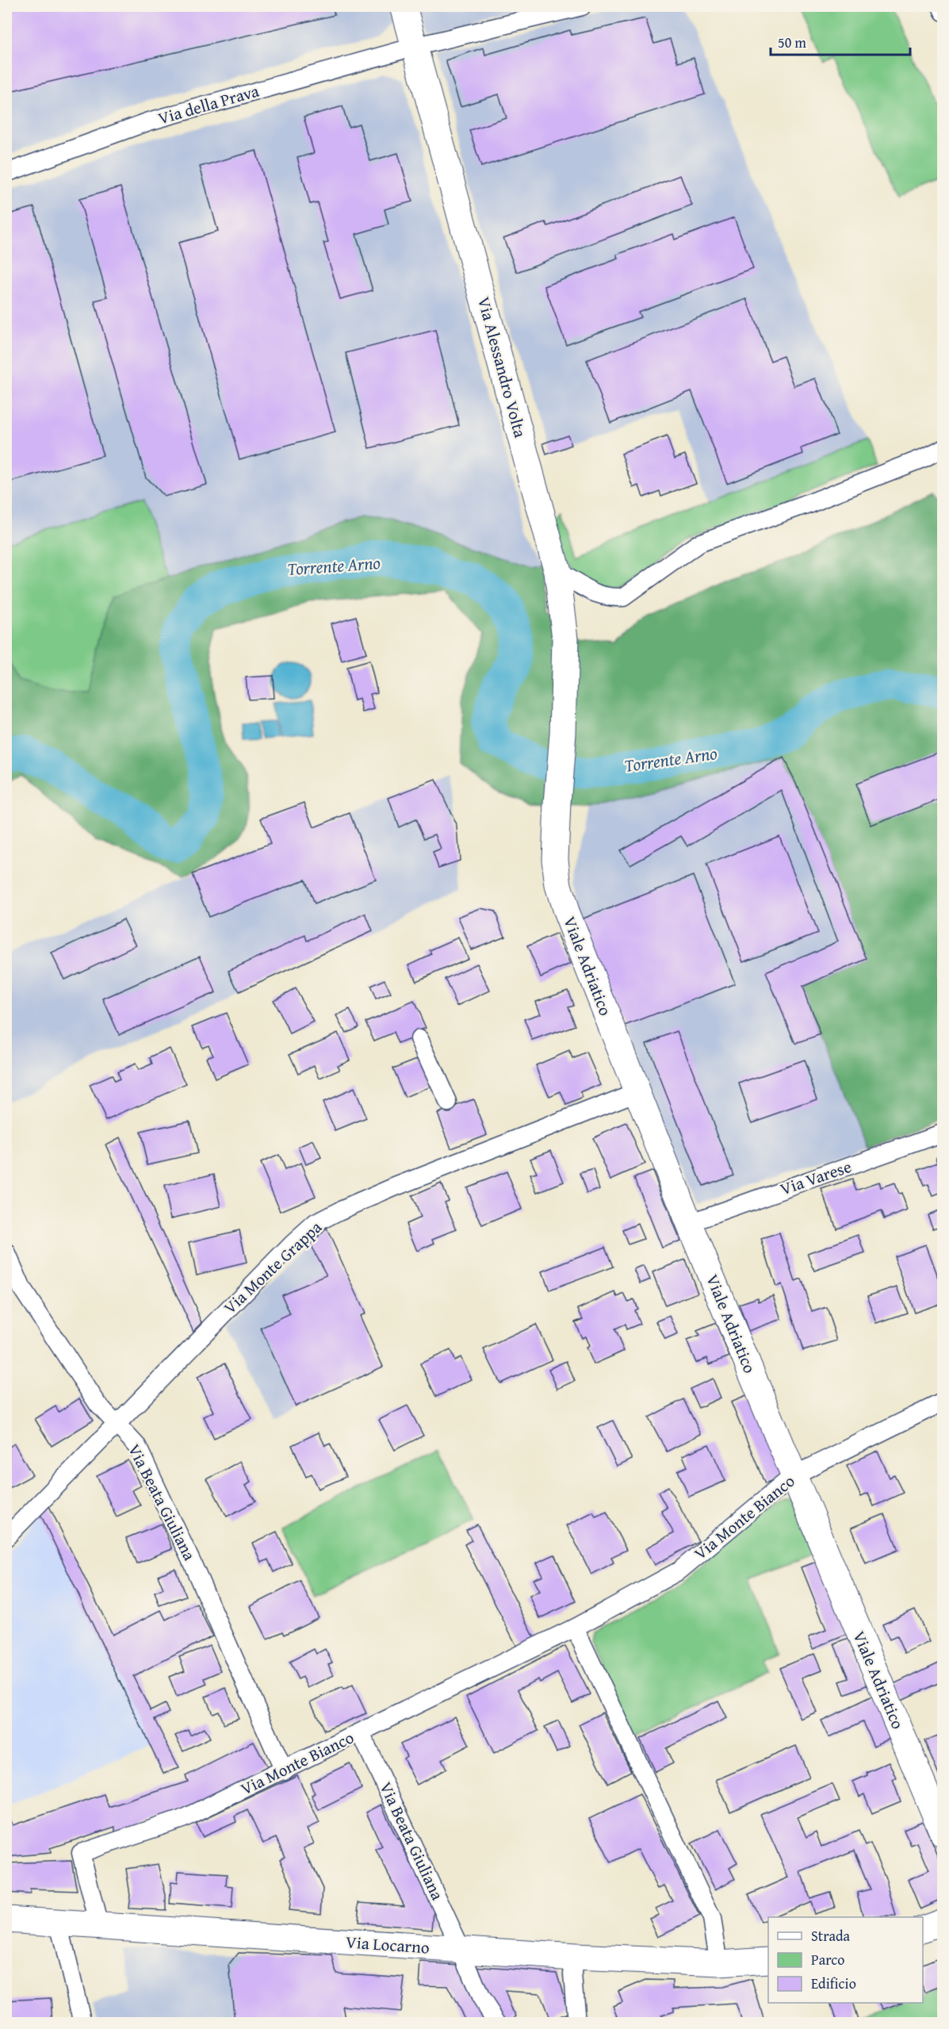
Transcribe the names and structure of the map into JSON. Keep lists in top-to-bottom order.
{
  "streets": {
    "street": [
      "Via della Prava",
      "Via Alessandro Volta",
      "Viale Adriatico",
      "Via Varese",
      "Via Monte Grappa",
      "Via Beata Giuliana",
      "Via Monte Bianco",
      "Via Locarno"
    ]
  },
  "crossings": [
    ["Via della Prava", "Via Alessandro Volta"],
    ["Via Alessandro Volta", "Viale Adriatico"],
    ["Viale Adriatico", "Via Varese"],
    ["Viale Adriatico", "Via Monte Grappa"],
    ["Viale Adriatico", "Via Monte Bianco"],
    ["Via Monte Grappa", "Via Beata Giuliana"],
    ["Via Beata Giuliana", "Via Monte Bianco"],
    ["Via Beata Giuliana", "Via Locarno"],
    ["Via Monte Bianco", "Via Locarno"]
  ],
  "water": ["Torrente Arno"],
  "legend": ["Strada", "Parco", "Edificio"],
  "scale_bar": "50 m"
}
